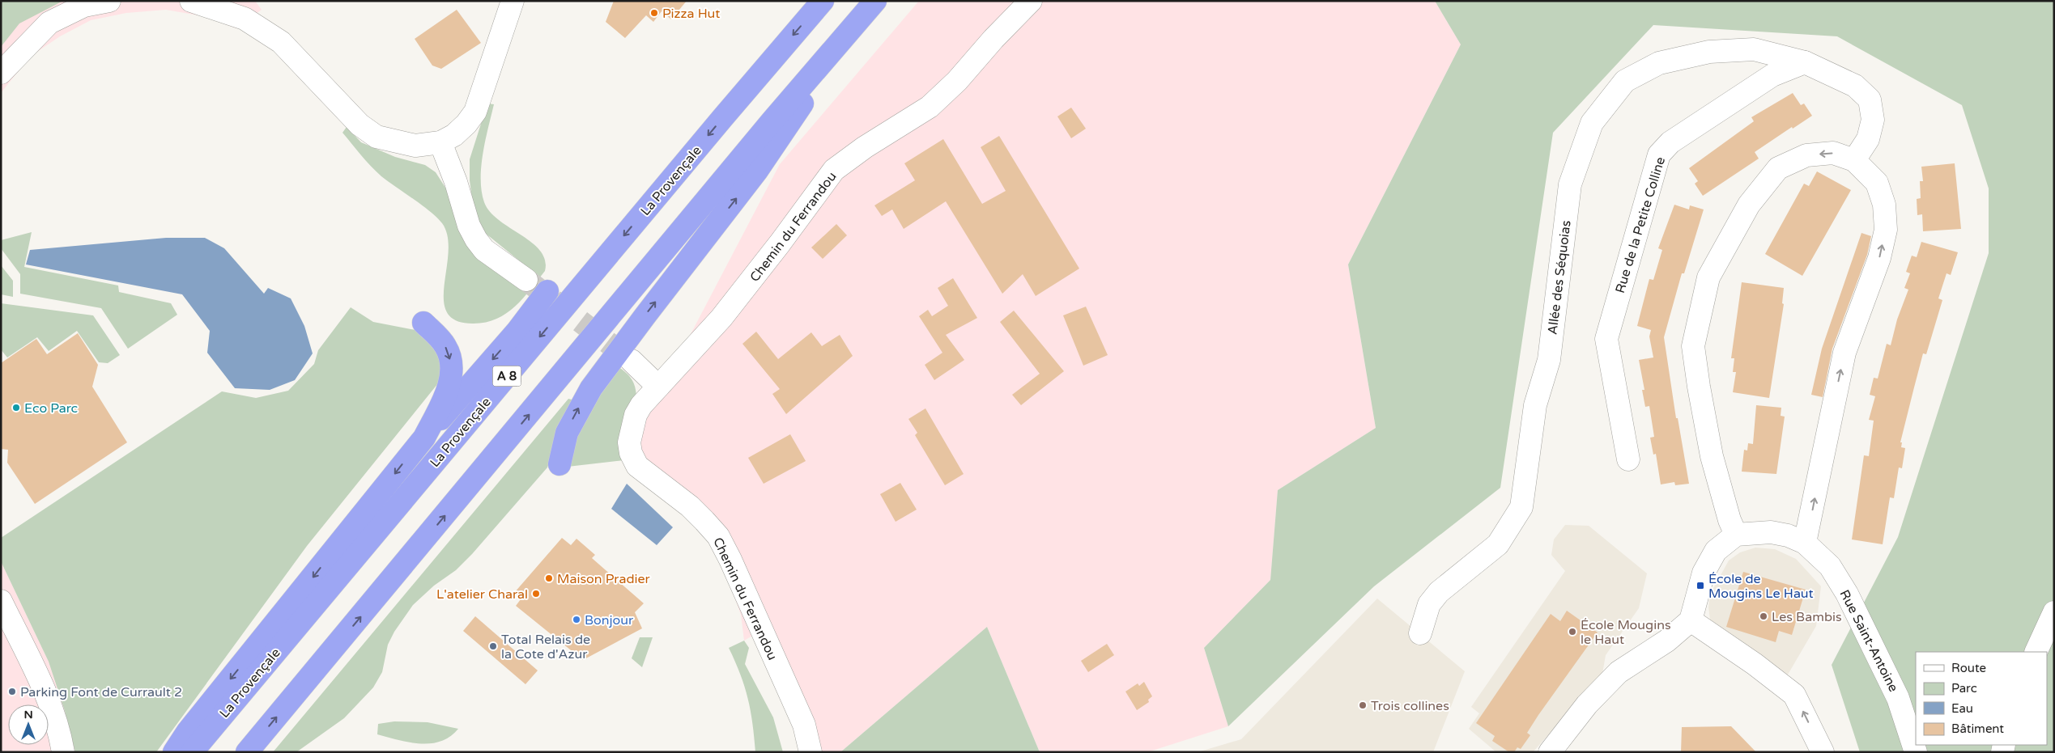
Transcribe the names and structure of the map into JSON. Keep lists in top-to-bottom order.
{
  "streets": {
    "highway": ["La Provençale", "A 8"],
    "street": [
      "Rue de la Petite Colline",
      "Chemin du Ferrandou",
      "Allée des Séquoias",
      "Rue Saint-Antoine"
    ]
  },
  "crossings": [
    ["Rue de la Petite Colline", "Allée des Séquoias"]
  ],
  "places": {
    "other": [
      "Pizza Hut",
      "Eco Parc",
      "Maison Pradier",
      "L'atelier Charal",
      "Les Bambis",
      "Bonjour",
      "École Mougins le Haut",
      "Total Relais de la Cote d'Azur",
      "Parking Font de Currault 2",
      "Trois collines"
    ],
    "transit": ["École de Mougins Le Haut"]
  },
  "legend": [
    "Route",
    "Parc",
    "Eau",
    "Bâtiment"
  ],
  "north": "top"
}
